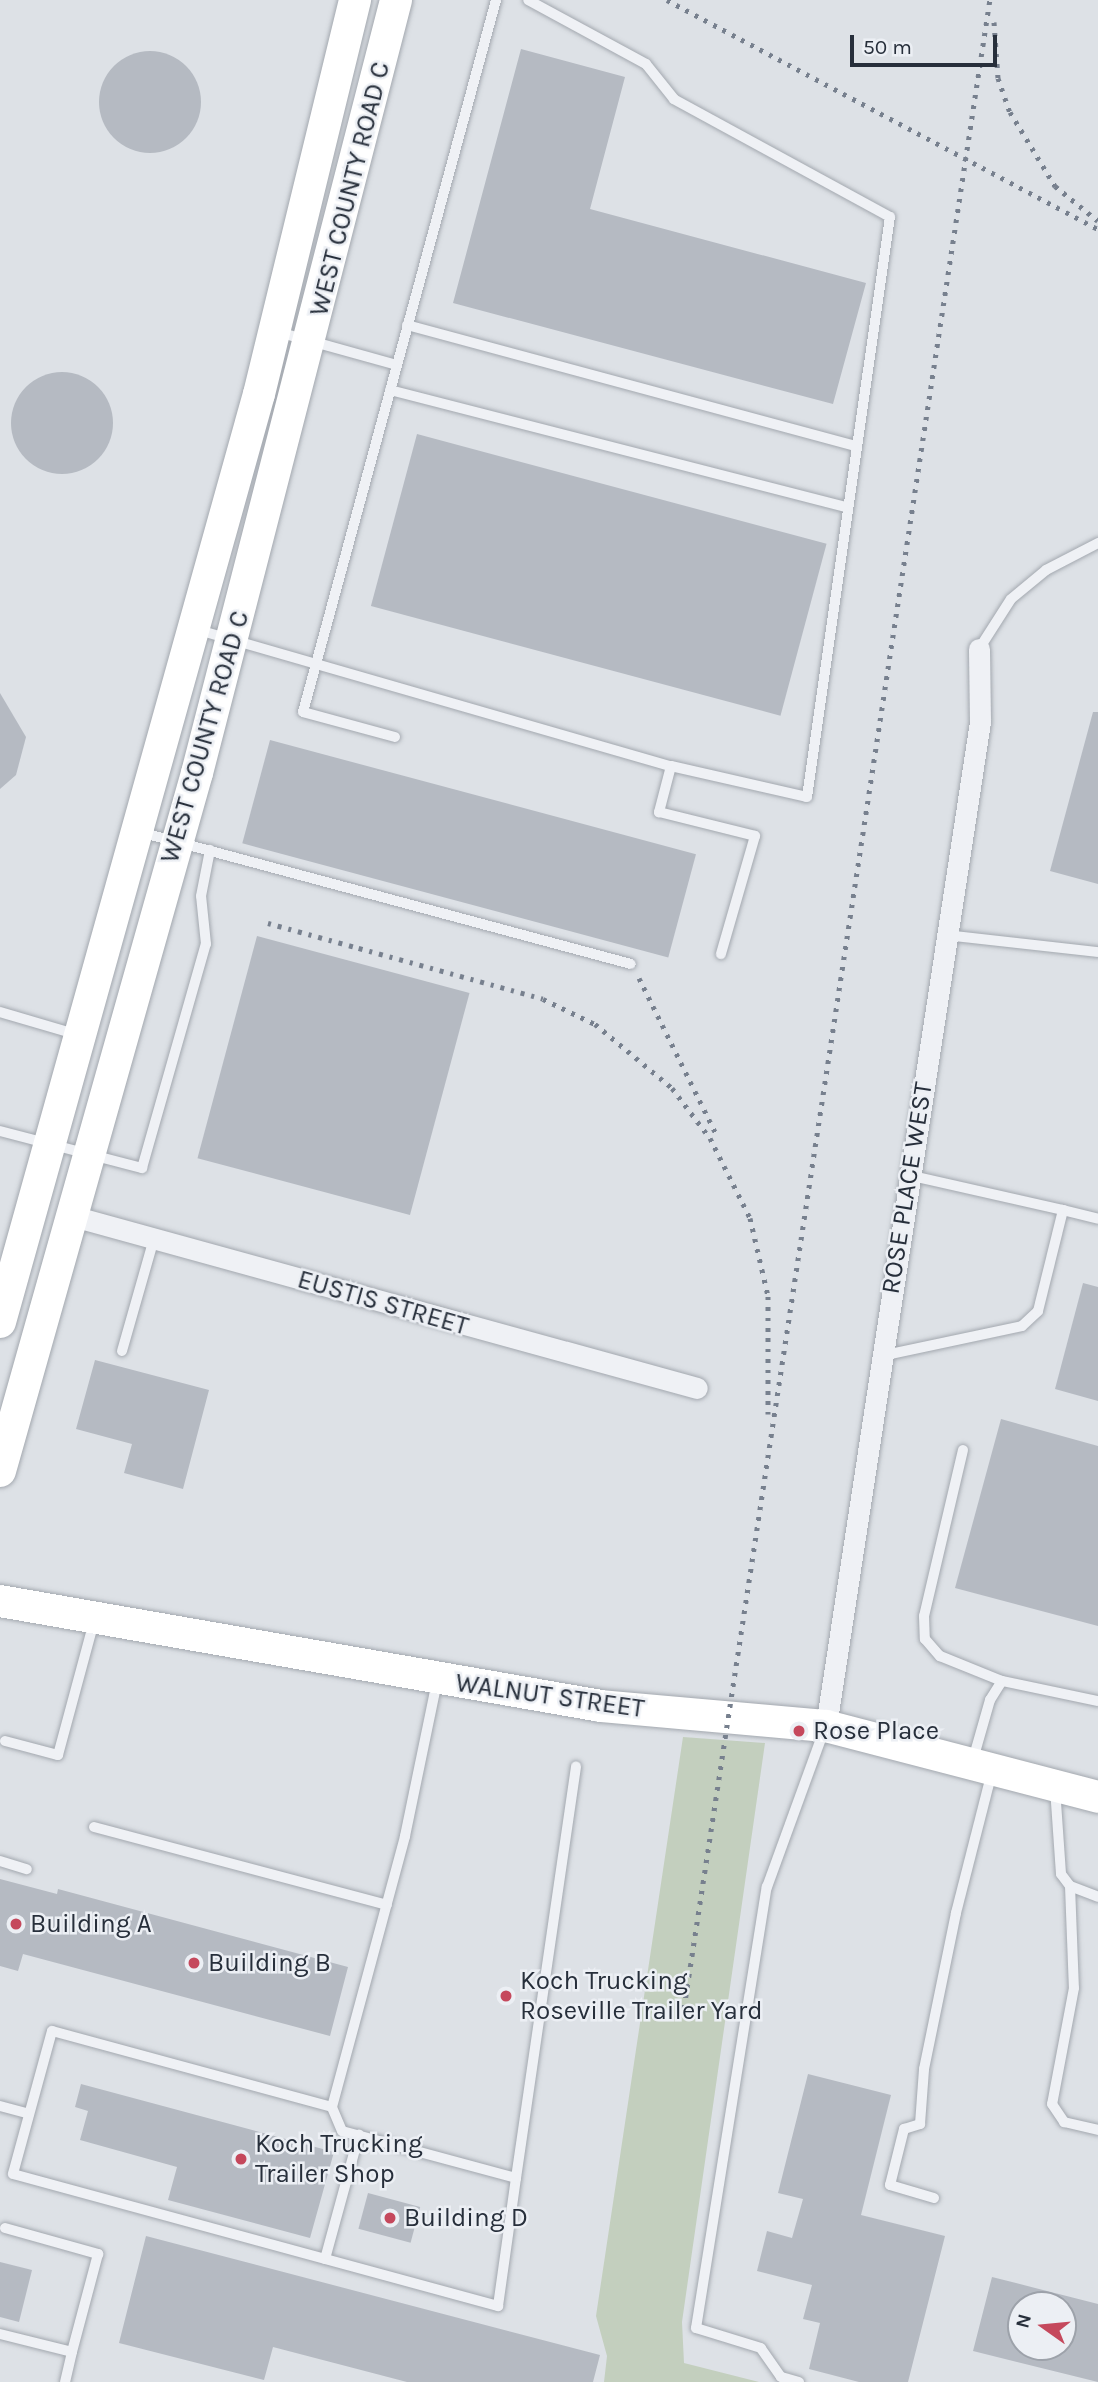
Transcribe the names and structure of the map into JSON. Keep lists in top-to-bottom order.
{
  "streets": {
    "main road": ["WEST COUNTY ROAD C", "WALNUT STREET"],
    "street": ["ROSE PLACE WEST", "EUSTIS STREET"]
  },
  "crossings": [
    ["WEST COUNTY ROAD C", "EUSTIS STREET"],
    ["ROSE PLACE WEST", "WALNUT STREET"]
  ],
  "places": [
    "Rose Place",
    "Building A",
    "Building B",
    "Koch Trucking Roseville Trailer Yard",
    "Koch Trucking Trailer Shop",
    "Building D"
  ],
  "scale_bar": "50 m",
  "north": "left"
}
